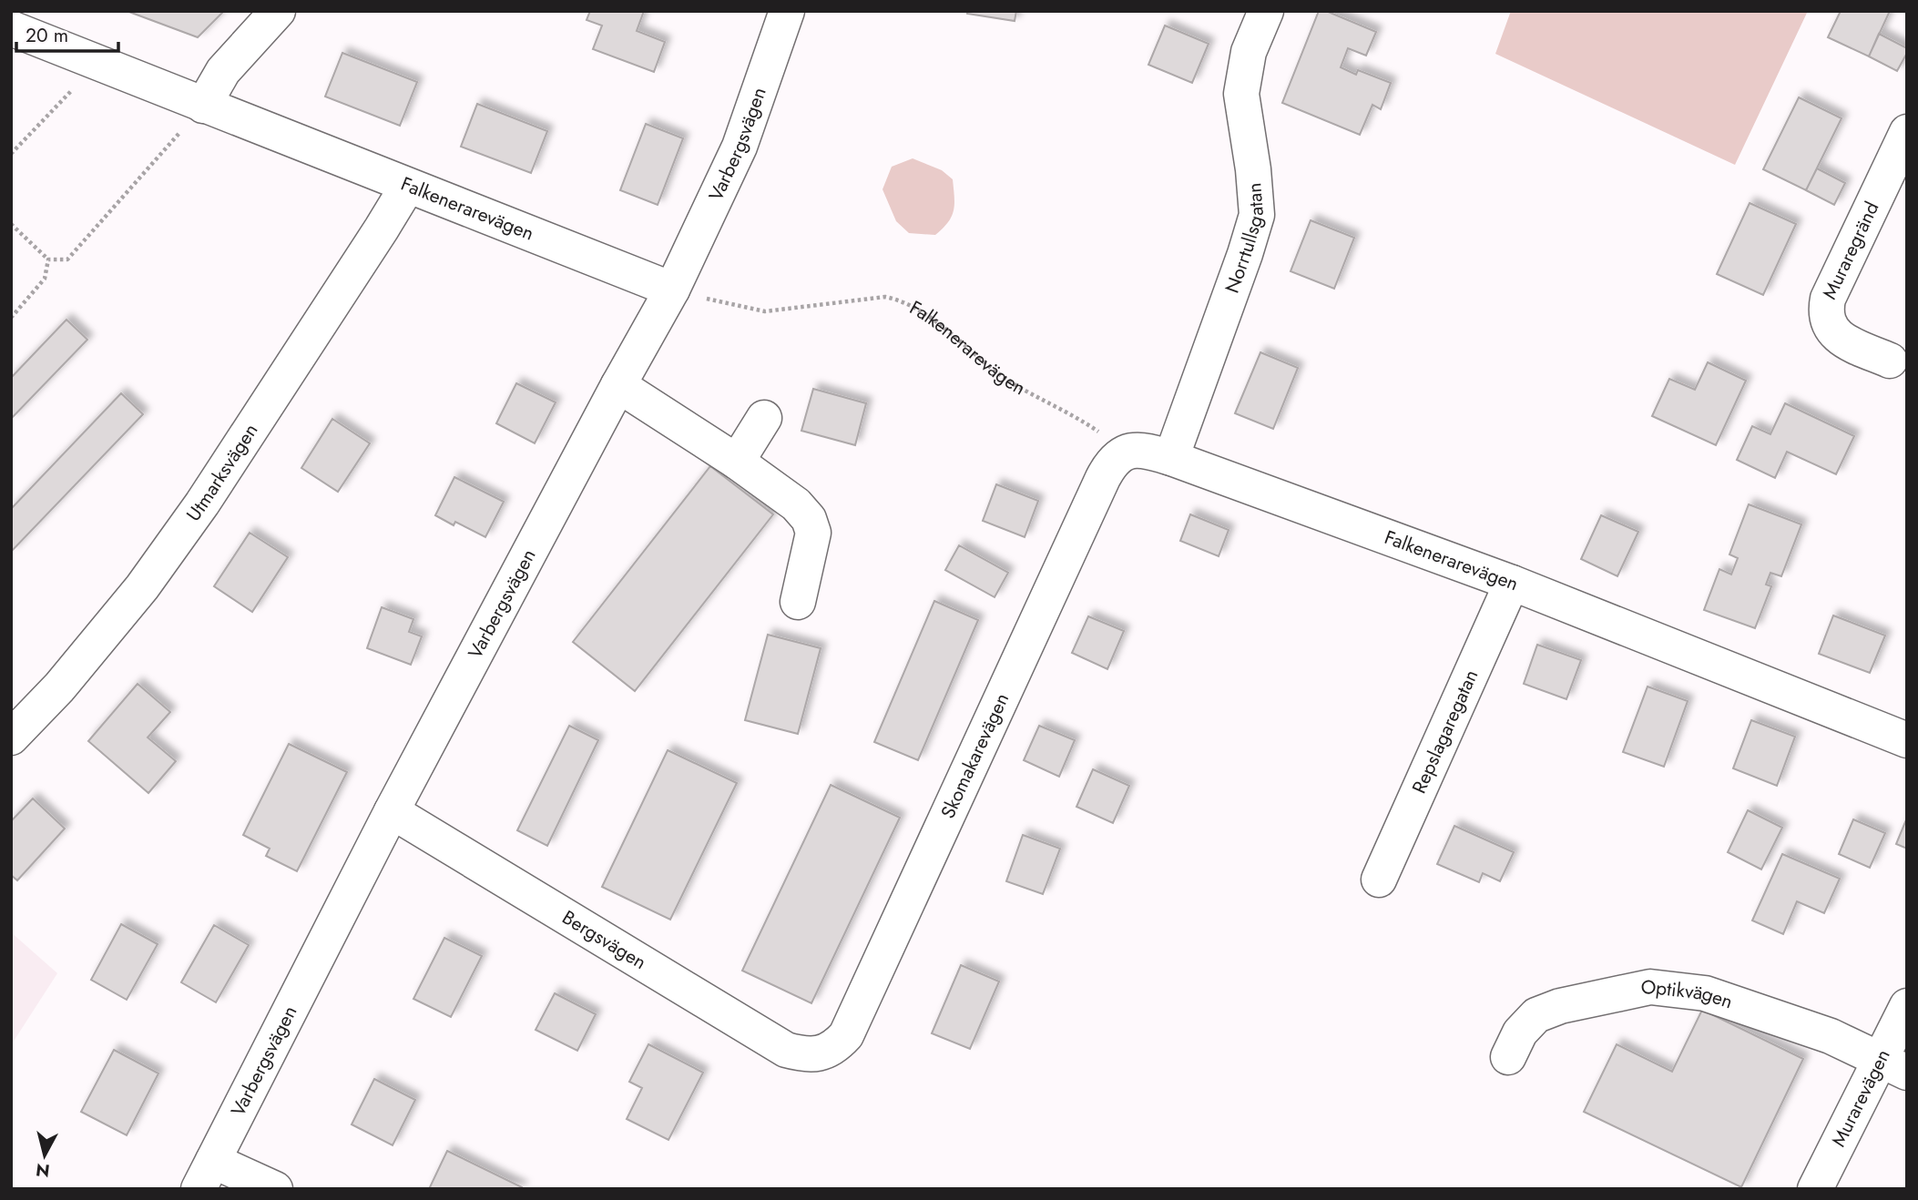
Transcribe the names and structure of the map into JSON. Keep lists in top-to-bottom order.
{
  "streets": {
    "street": [
      "Varbergsvägen",
      "Falkenerarevägen",
      "Norrtullsgatan",
      "Muraregränd",
      "Utmarksvägen",
      "Repslagaregatan",
      "Skomakarevägen",
      "Bergsvägen",
      "Optikvägen",
      "Murarevägen"
    ]
  },
  "crossings": [
    ["Varbergsvägen", "Falkenerarevägen"],
    ["Varbergsvägen", "Bergsvägen"],
    ["Falkenerarevägen", "Norrtullsgatan"],
    ["Falkenerarevägen", "Utmarksvägen"],
    ["Falkenerarevägen", "Repslagaregatan"],
    ["Falkenerarevägen", "Skomakarevägen"],
    ["Skomakarevägen", "Bergsvägen"],
    ["Optikvägen", "Murarevägen"]
  ],
  "scale_bar": "20 m",
  "north": "bottom"
}
